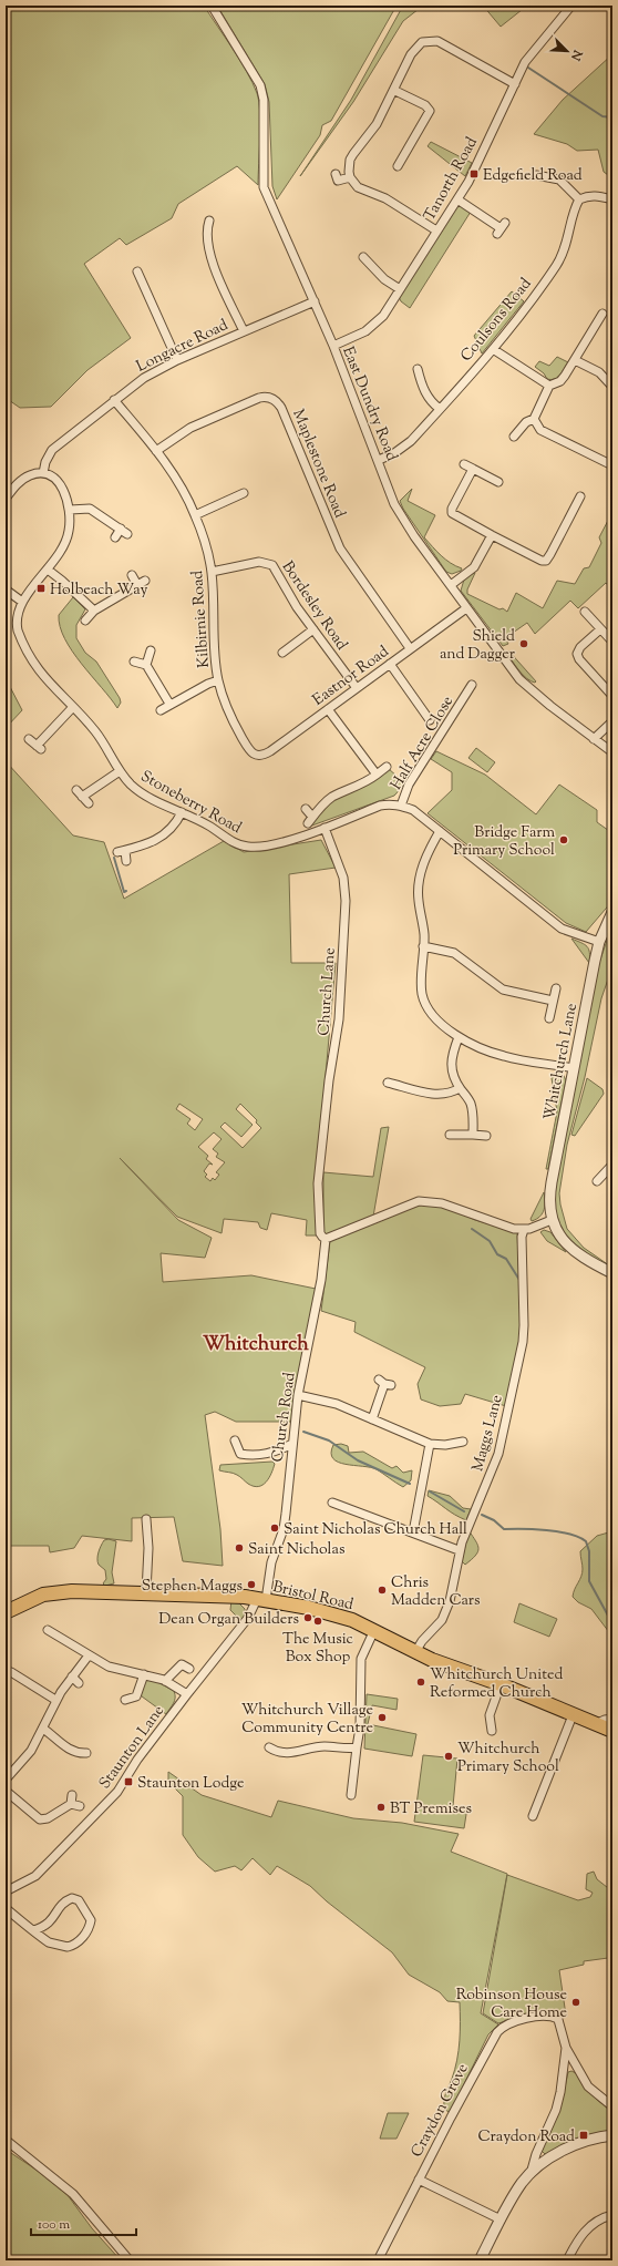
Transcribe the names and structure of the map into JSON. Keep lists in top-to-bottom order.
{
  "streets": {
    "highway": ["Bristol Road"],
    "street": [
      "Tanorth Road",
      "Coulsons Road",
      "Longacre Road",
      "East Dundry Road",
      "Maplestone Road",
      "Bordesley Road",
      "Kilbirnie Road",
      "Eastnor Road",
      "Half Acre Close",
      "Stoneberry Road",
      "Church Lane",
      "Whitchurch Lane",
      "Church Road",
      "Maggs Lane",
      "Staunton Lane",
      "Craydon Grove"
    ]
  },
  "crossings": [
    ["Tanorth Road", "East Dundry Road"],
    ["Coulsons Road", "East Dundry Road"],
    ["Longacre Road", "East Dundry Road"],
    ["Longacre Road", "Kilbirnie Road"],
    ["East Dundry Road", "Eastnor Road"],
    ["Maplestone Road", "Kilbirnie Road"],
    ["Maplestone Road", "Eastnor Road"],
    ["Bordesley Road", "Kilbirnie Road"],
    ["Bordesley Road", "Eastnor Road"],
    ["Kilbirnie Road", "Eastnor Road"],
    ["Stoneberry Road", "Church Lane"],
    ["Church Lane", "Church Road"],
    ["Church Road", "Bristol Road"],
    ["Church Road", "Staunton Lane"],
    ["Maggs Lane", "Bristol Road"],
    ["Bristol Road", "Staunton Lane"]
  ],
  "districts": ["Whitchurch"],
  "places": {
    "transit": [
      "Edgefield Road",
      "Holbeach Way",
      "Staunton Lodge",
      "Craydon Road"
    ],
    "other": [
      "Shield and Dagger",
      "Bridge Farm Primary School",
      "Saint Nicholas Church Hall",
      "Saint Nicholas",
      "Stephen Maggs",
      "Chris Madden Cars",
      "Dean Organ Builders",
      "The Music Box Shop",
      "Whitchurch United Reformed Church",
      "Whitchurch Village Community Centre",
      "Whitchurch Primary School",
      "BT Premises",
      "Robinson House Care Home"
    ]
  },
  "scale_bar": "100 m",
  "north": "bottom right"
}
